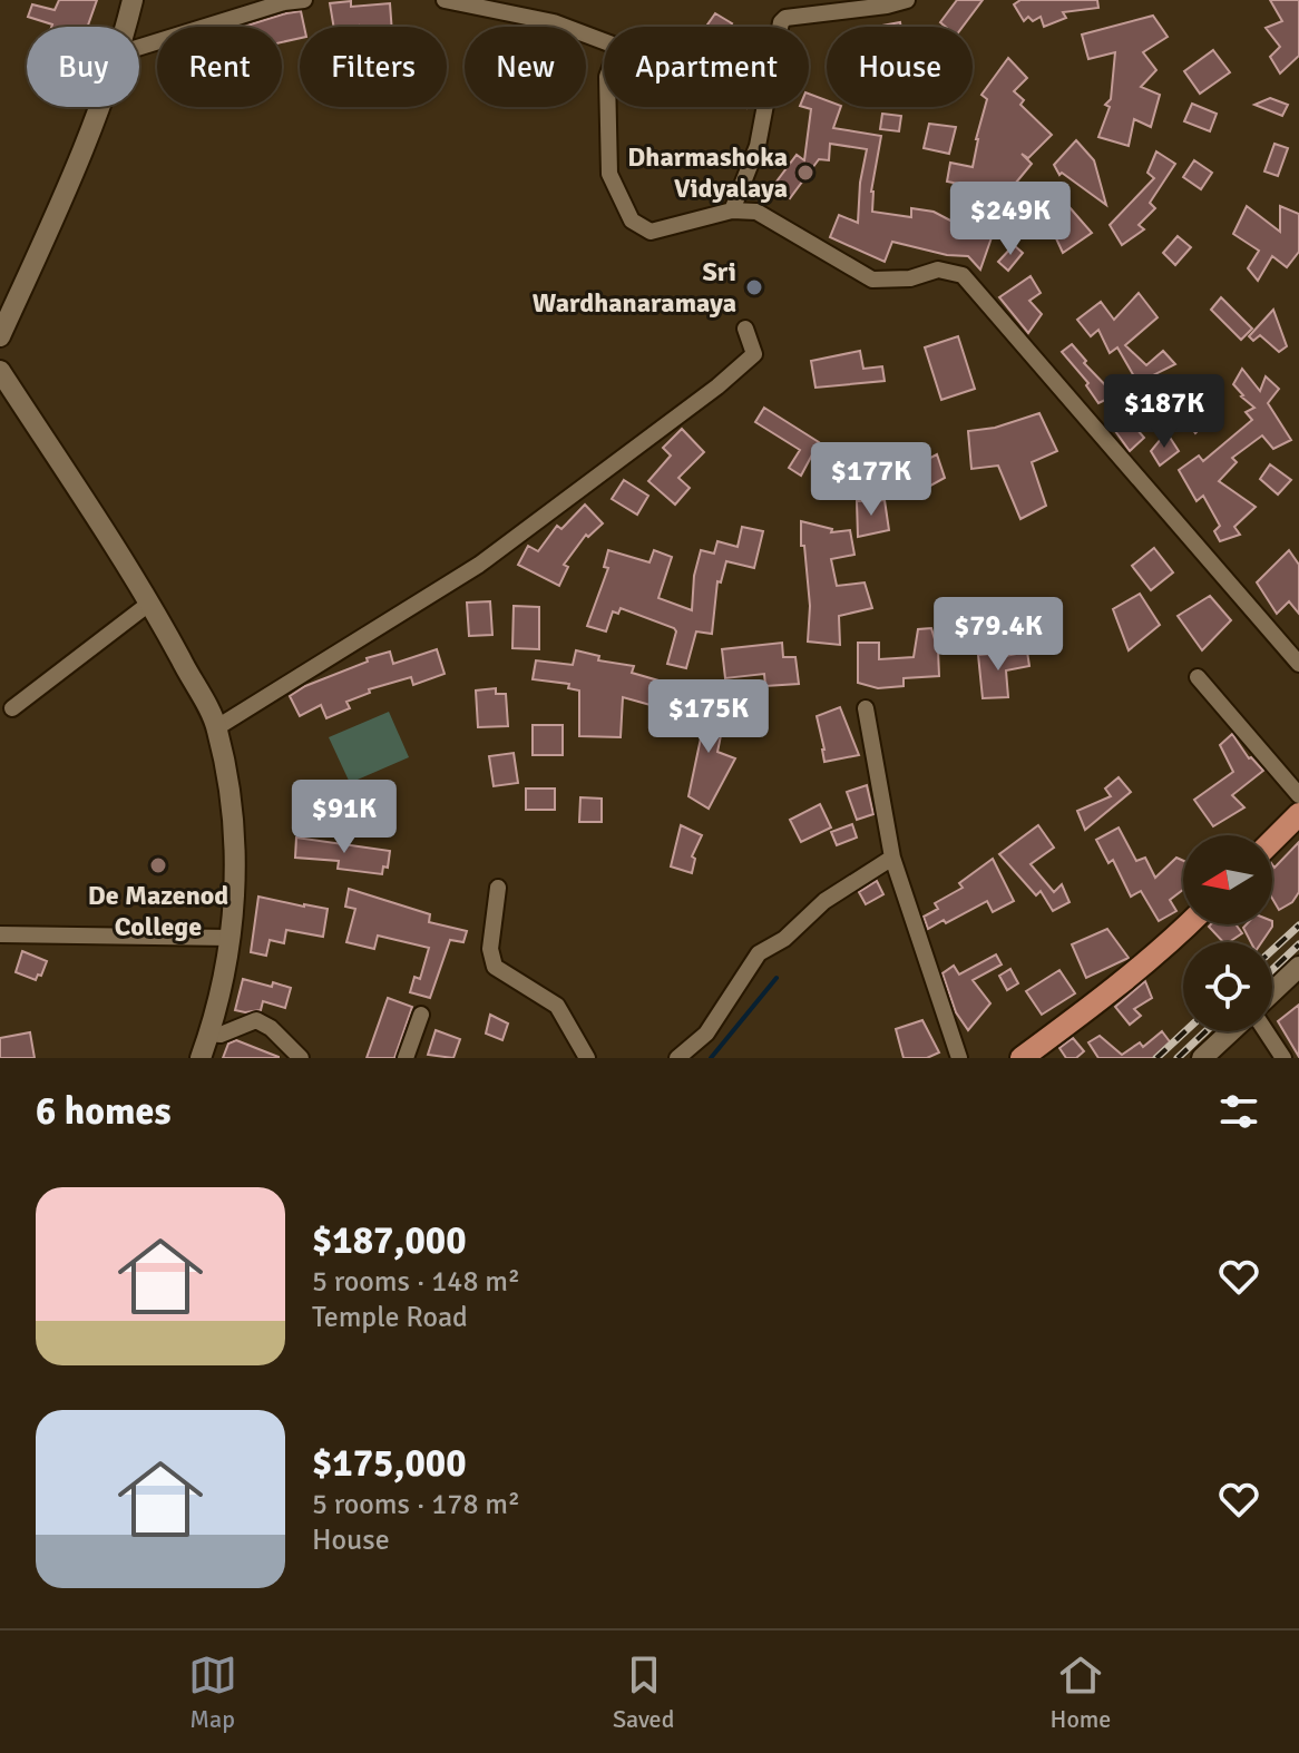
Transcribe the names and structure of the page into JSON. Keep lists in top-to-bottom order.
{
  "places": ["Dharmashoka Vidyalaya", "Sri Wardhanaramaya", "De Mazenod College"],
  "north": "left",
  "page": {
    "chip": [
      "Buy",
      "Rent",
      "Filters",
      "New",
      "Apartment",
      "House"
    ],
    "price": [
      "$249K",
      "$187K",
      "$177K",
      "$79.4K",
      "$175K",
      "$91K"
    ],
    "heading": "6 homes",
    "list": [
      {
        "name": "$187,000",
        "note": "5 rooms · 148 m² · Temple Road"
      },
      {
        "name": "$175,000",
        "note": "5 rooms · 178 m² · House"
      }
    ],
    "tabs": ["Map", "Saved", "Home"]
  }
}
